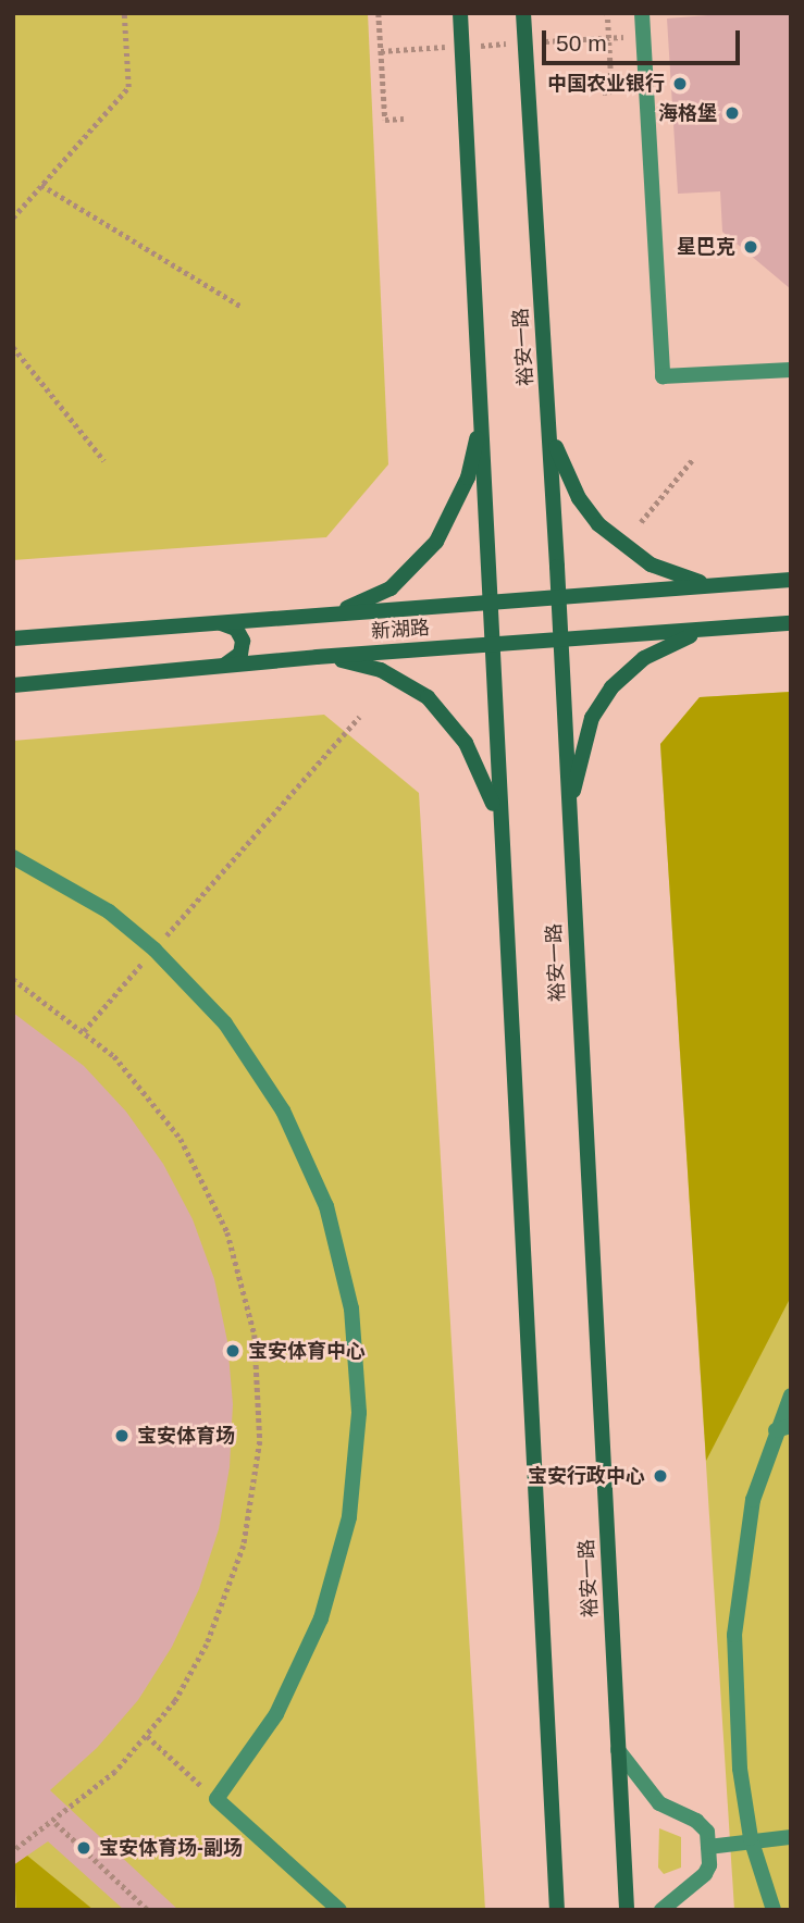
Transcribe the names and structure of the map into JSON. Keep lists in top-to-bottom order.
{
  "streets": {
    "main road": ["裕安一路", "新湖路"]
  },
  "crossings": [
    ["裕安一路", "新湖路"]
  ],
  "places": [
    "中国农业银行",
    "海格堡",
    "星巴克",
    "宝安体育中心",
    "宝安体育场",
    "宝安行政中心",
    "宝安体育场-副场"
  ],
  "scale_bar": "50 m"
}
